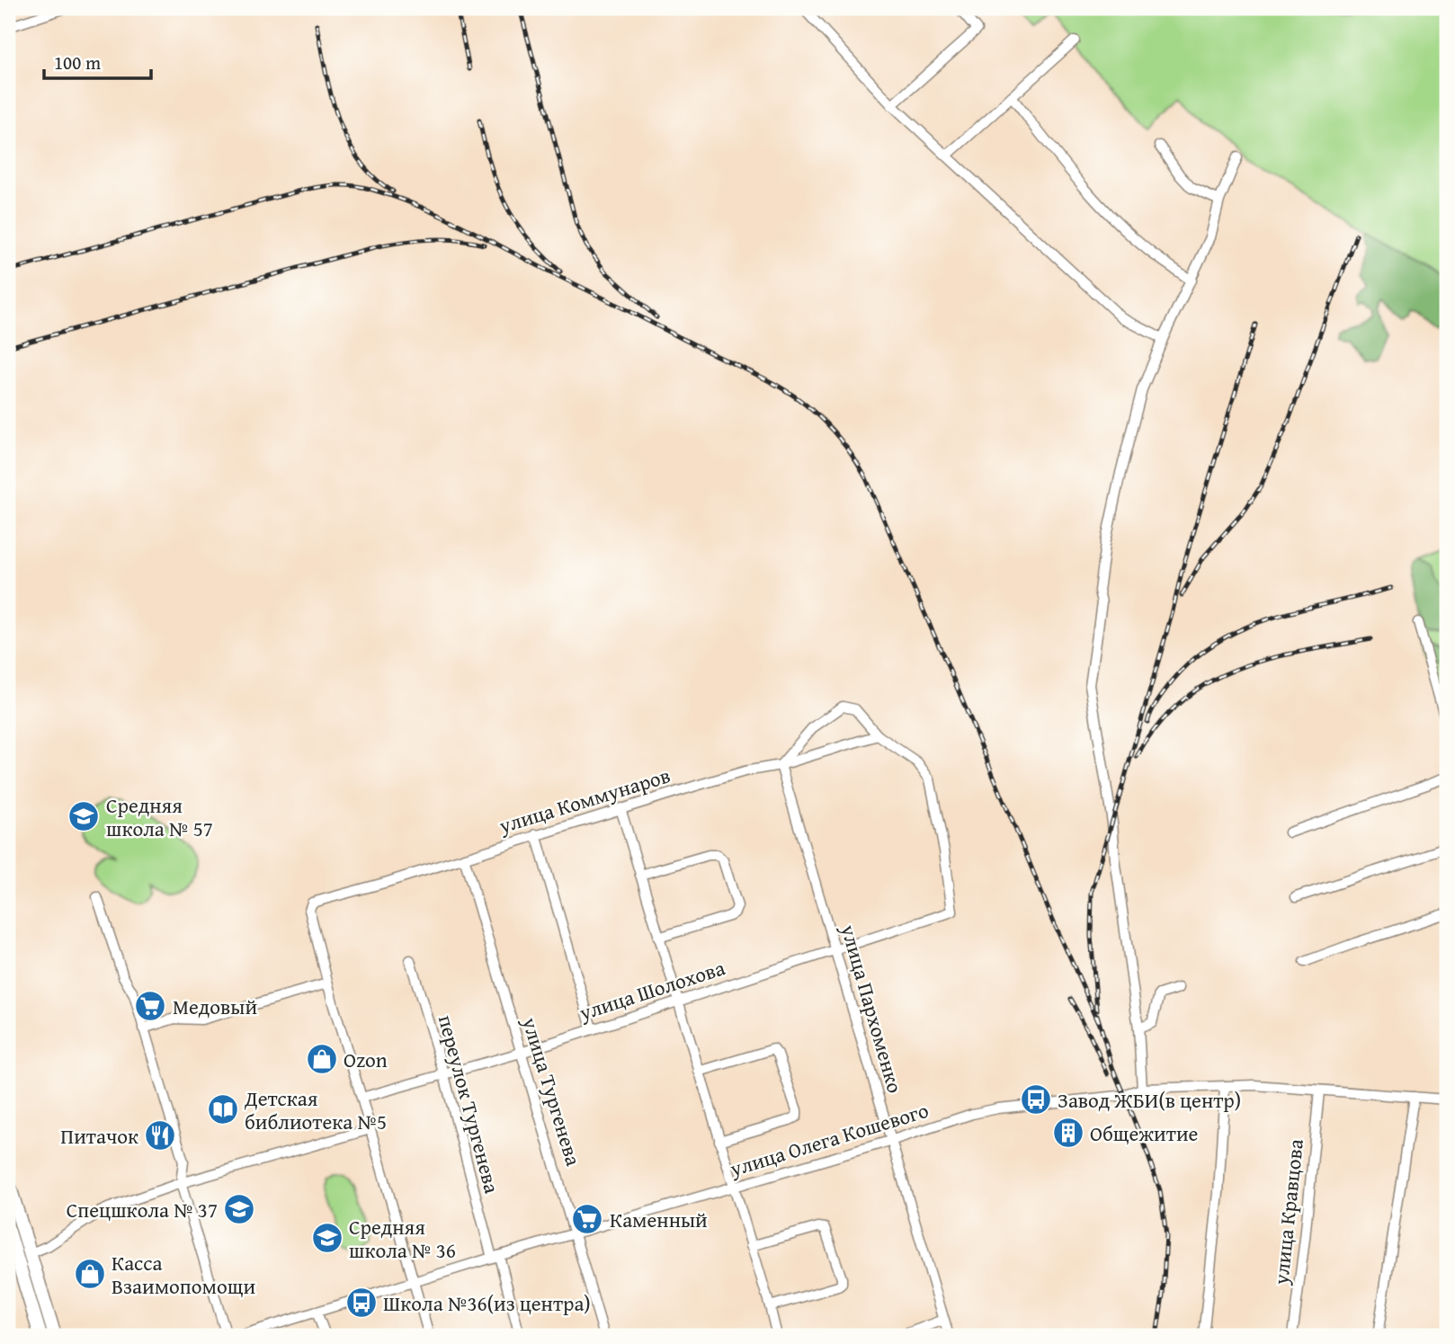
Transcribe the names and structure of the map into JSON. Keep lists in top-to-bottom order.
{
  "streets": {
    "street": [
      "улица Коммунаров",
      "улица Шолохова",
      "улица Пархоменко",
      "улица Тургенева",
      "переулок Тургенева",
      "улица Олега Кошевого",
      "улица Кравцова"
    ]
  },
  "crossings": [
    ["улица Коммунаров", "улица Шолохова"],
    ["улица Коммунаров", "улица Пархоменко"],
    ["улица Коммунаров", "улица Тургенева"],
    ["улица Шолохова", "улица Пархоменко"],
    ["улица Шолохова", "улица Тургенева"],
    ["улица Шолохова", "переулок Тургенева"],
    ["улица Пархоменко", "улица Олега Кошевого"],
    ["улица Тургенева", "улица Олега Кошевого"],
    ["переулок Тургенева", "улица Олега Кошевого"],
    ["улица Олега Кошевого", "улица Кравцова"]
  ],
  "places": {
    "school or university": ["Средняя школа № 57", "Спецшкола № 37", "Средняя школа № 36"],
    "supermarket": ["Медовый", "Каменный"],
    "shop": ["Ozon", "Касса Взаимопомощи"],
    "bus stop": ["Завод ЖБИ(в центр)", "Школа №36(из центра)"],
    "library": ["Детская библиотека №5"],
    "building": ["Общежитие"],
    "restaurant": ["Питачок"]
  },
  "scale_bar": "100 m"
}
